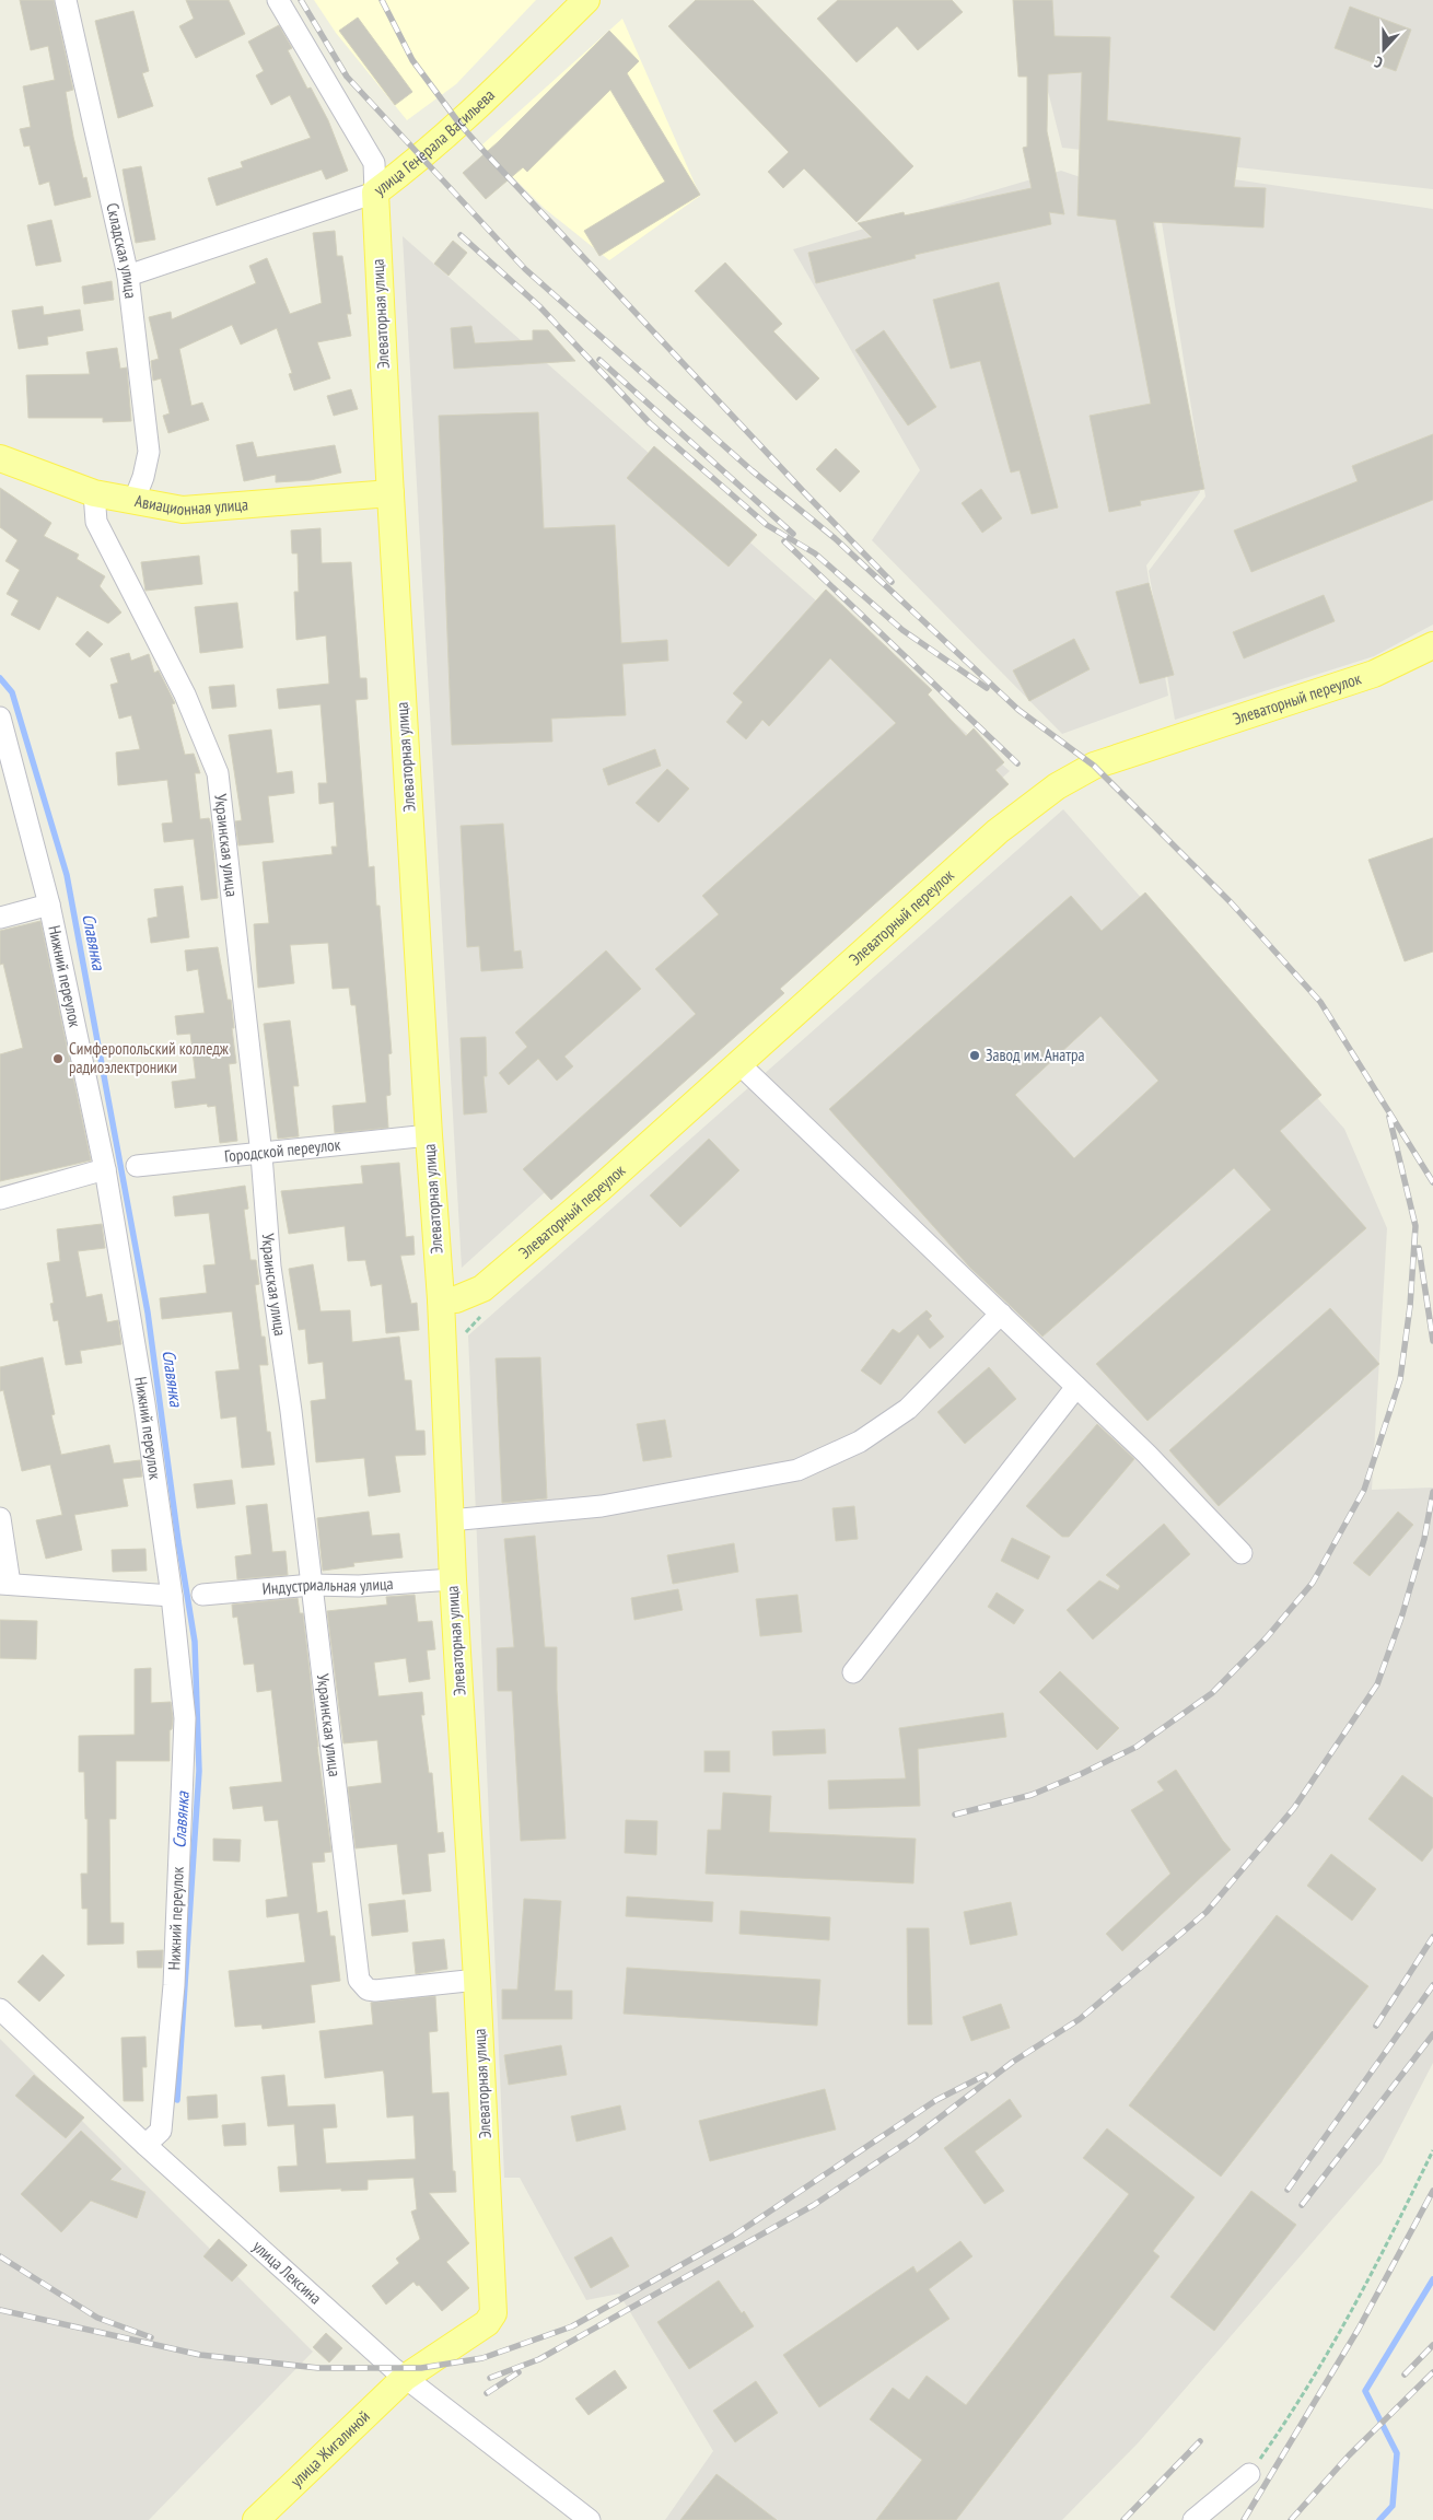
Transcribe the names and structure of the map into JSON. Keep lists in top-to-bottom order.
{
  "streets": {
    "main road": [
      "улица Генерала Васильева",
      "Элеваторная улица",
      "Авиационная улица",
      "Элеваторный переулок",
      "улица Жигалиной"
    ],
    "street": [
      "Складская улица",
      "Украинская улица",
      "Нижний переулок",
      "Городской переулок",
      "Индустриальная улица",
      "улица Лексина"
    ]
  },
  "crossings": [
    ["улица Генерала Васильева", "Складская улица"],
    ["улица Генерала Васильева", "Элеваторная улица"],
    ["Складская улица", "Авиационная улица"],
    ["Элеваторная улица", "Авиационная улица"],
    ["Элеваторная улица", "Элеваторный переулок"],
    ["Элеваторная улица", "Украинская улица"],
    ["Элеваторная улица", "Городской переулок"],
    ["Элеваторная улица", "Индустриальная улица"],
    ["Элеваторная улица", "улица Лексина"],
    ["Элеваторная улица", "улица Жигалиной"],
    ["Авиационная улица", "Украинская улица"],
    ["Украинская улица", "Городской переулок"],
    ["Украинская улица", "Индустриальная улица"],
    ["Нижний переулок", "улица Лексина"],
    ["улица Лексина", "улица Жигалиной"]
  ],
  "water": ["Славянка"],
  "places": ["Завод им. Анатра", "Симферопольский колледж радиоэлектроники"],
  "north": "bottom"
}
